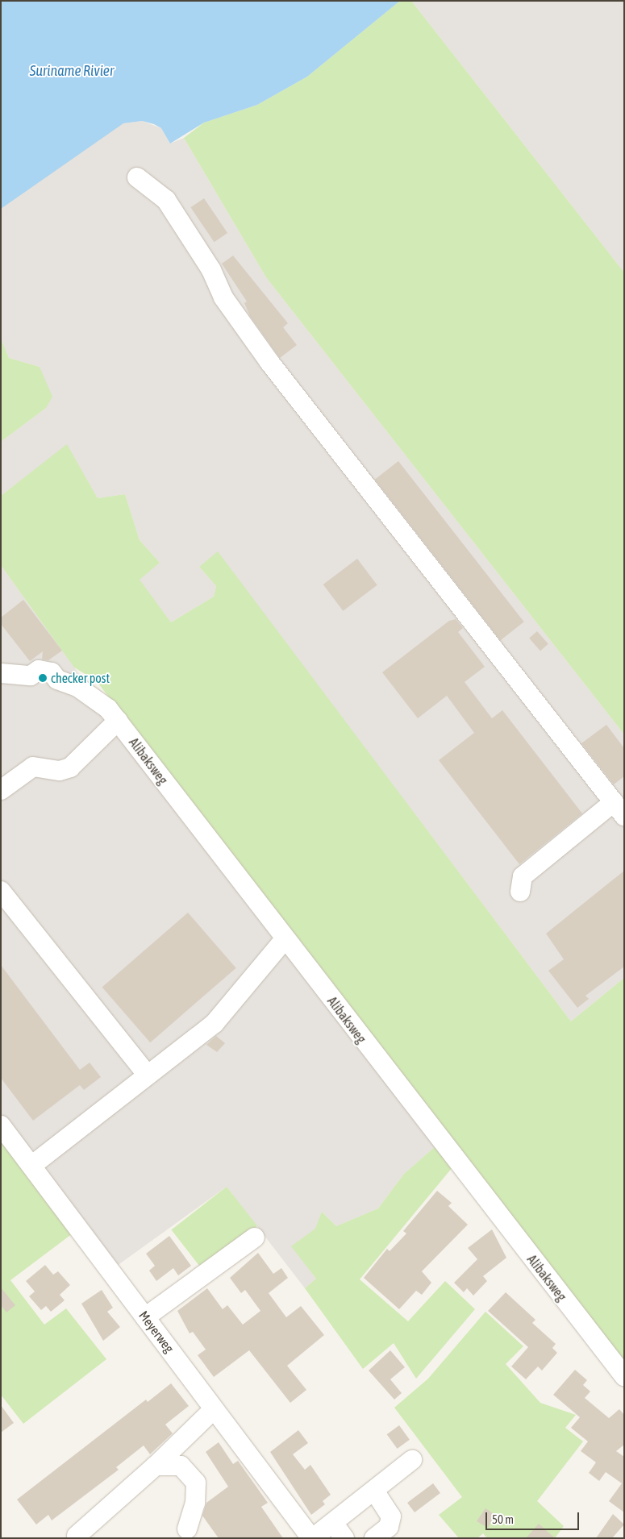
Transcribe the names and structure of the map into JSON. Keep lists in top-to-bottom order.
{
  "streets": {
    "street": ["Alibaksweg", "Meyerweg"]
  },
  "water": ["Suriname Rivier"],
  "places": ["checker post"],
  "scale_bar": "50 m"
}
